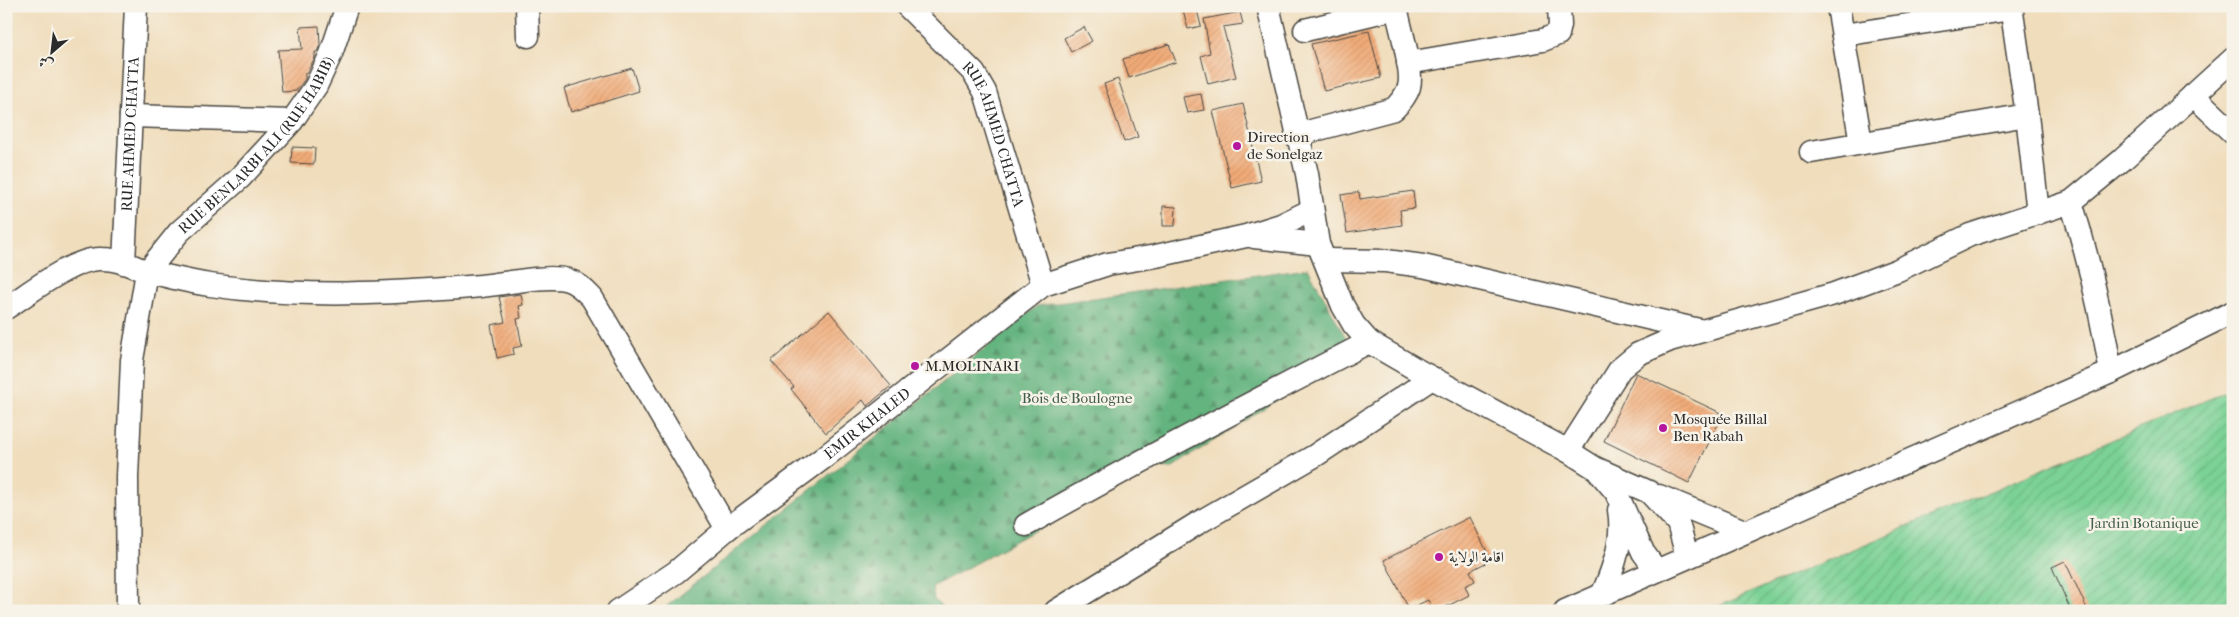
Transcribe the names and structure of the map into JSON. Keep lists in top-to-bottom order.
{
  "streets": {
    "street": ["RUE AHMED CHATTA", "RUE BENLARBI ALI (RUE HABIB)", "EMIR KHALED"]
  },
  "crossings": [
    ["RUE AHMED CHATTA", "EMIR KHALED"]
  ],
  "parks": ["Bois de Boulogne", "Jardin Botanique"],
  "places": [
    "Direction de Sonelgaz",
    "M.MOLINARI",
    "Mosquée Billal Ben Rabah",
    "اقامة الولاية"
  ],
  "north": "bottom left"
}
